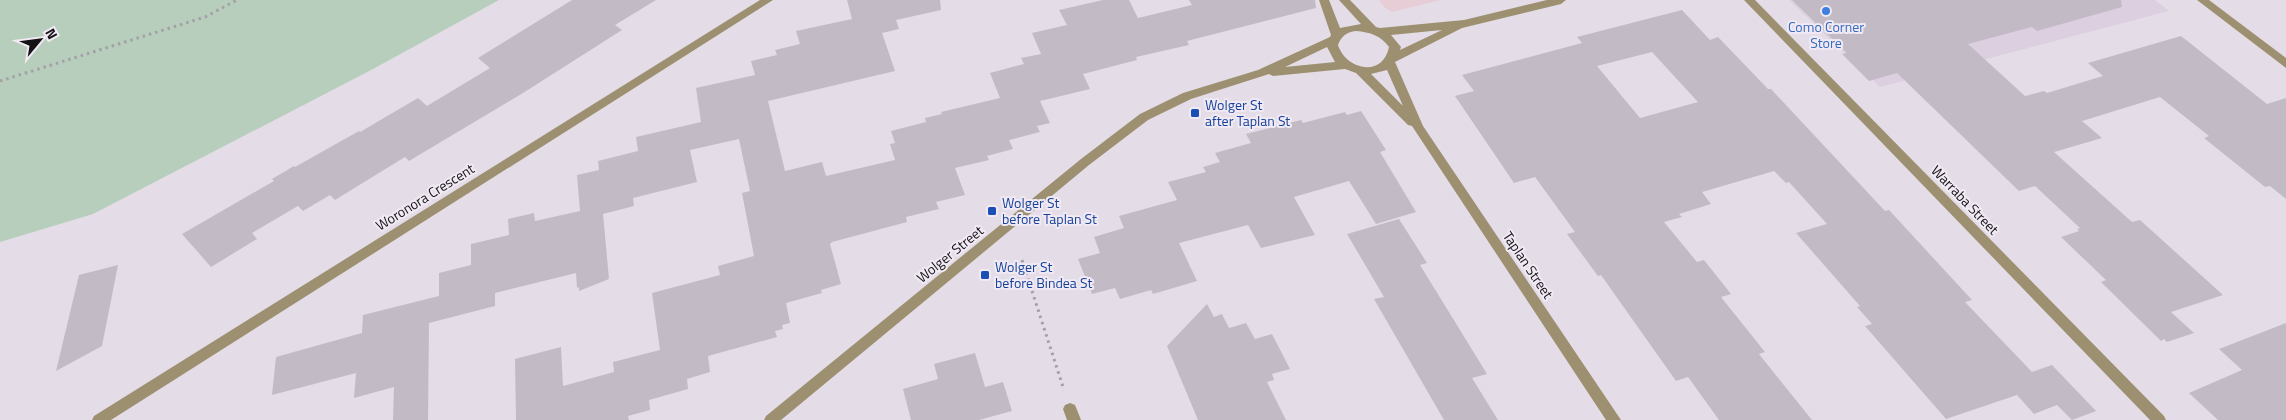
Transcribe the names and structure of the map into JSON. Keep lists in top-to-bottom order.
{
  "streets": {
    "street": [
      "Woronora Crescent",
      "Warraba Street",
      "Wolger Street",
      "Taplan Street"
    ]
  },
  "crossings": [
    ["Wolger Street", "Taplan Street"]
  ],
  "places": {
    "other": ["Como Corner Store"],
    "transit": ["Wolger St after Taplan St", "Wolger St before Taplan St", "Wolger St before Bindea St"]
  },
  "north": "top right"
}
